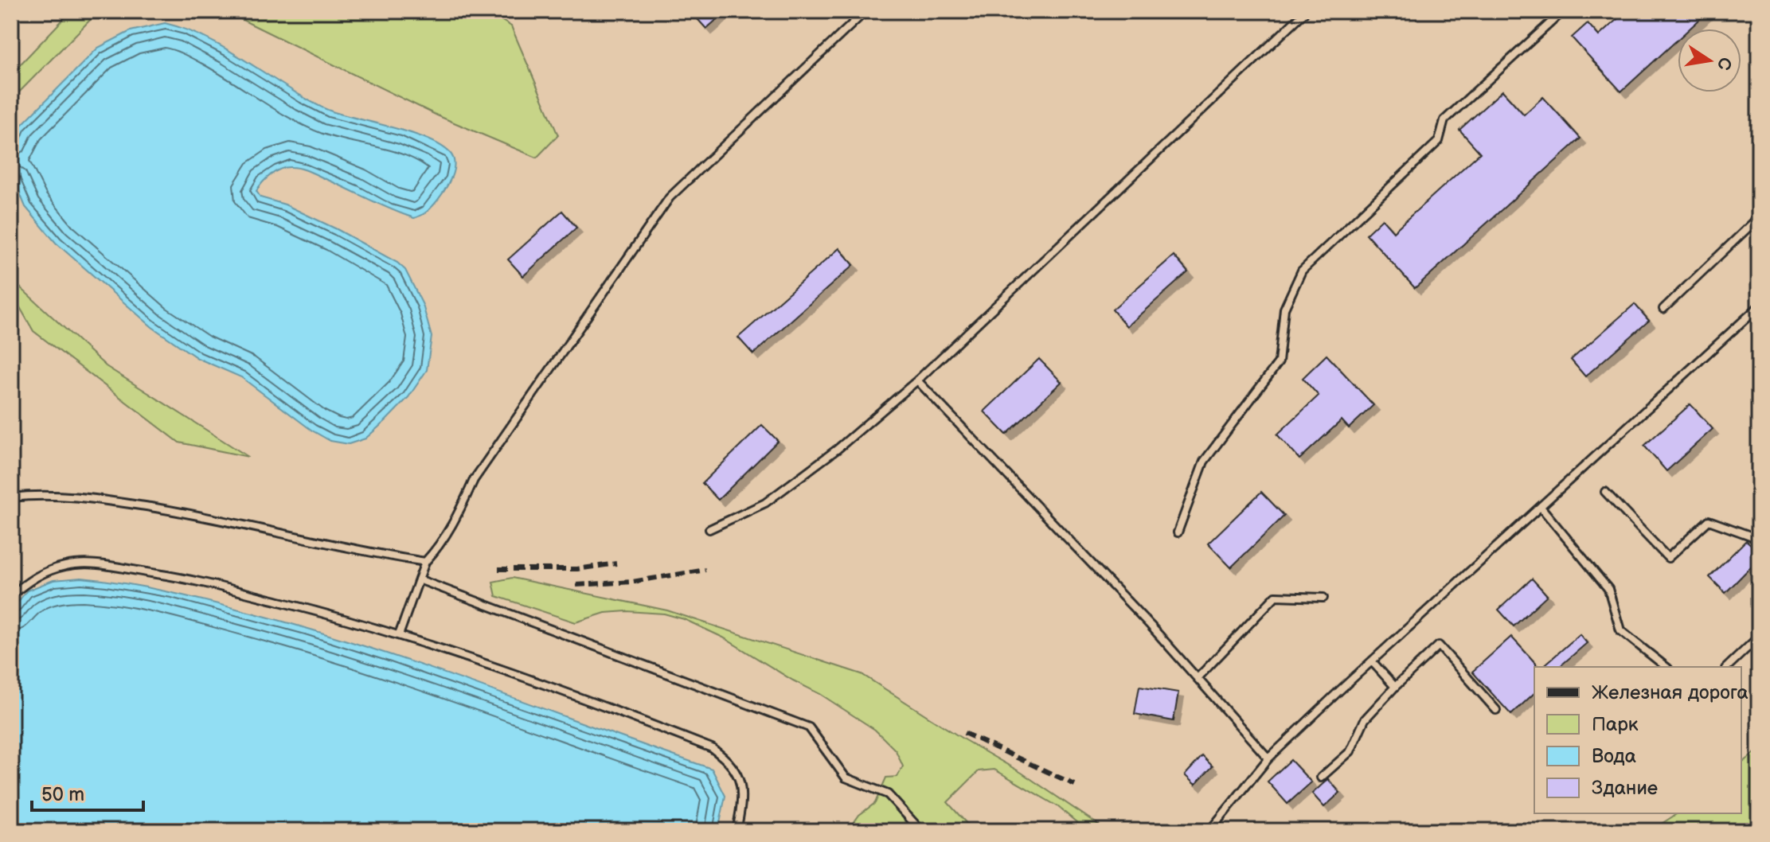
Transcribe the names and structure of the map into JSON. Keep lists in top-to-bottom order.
{
  "legend": [
    "Железная дорога",
    "Парк",
    "Вода",
    "Здание"
  ],
  "scale_bar": "50 m",
  "north": "right"
}
